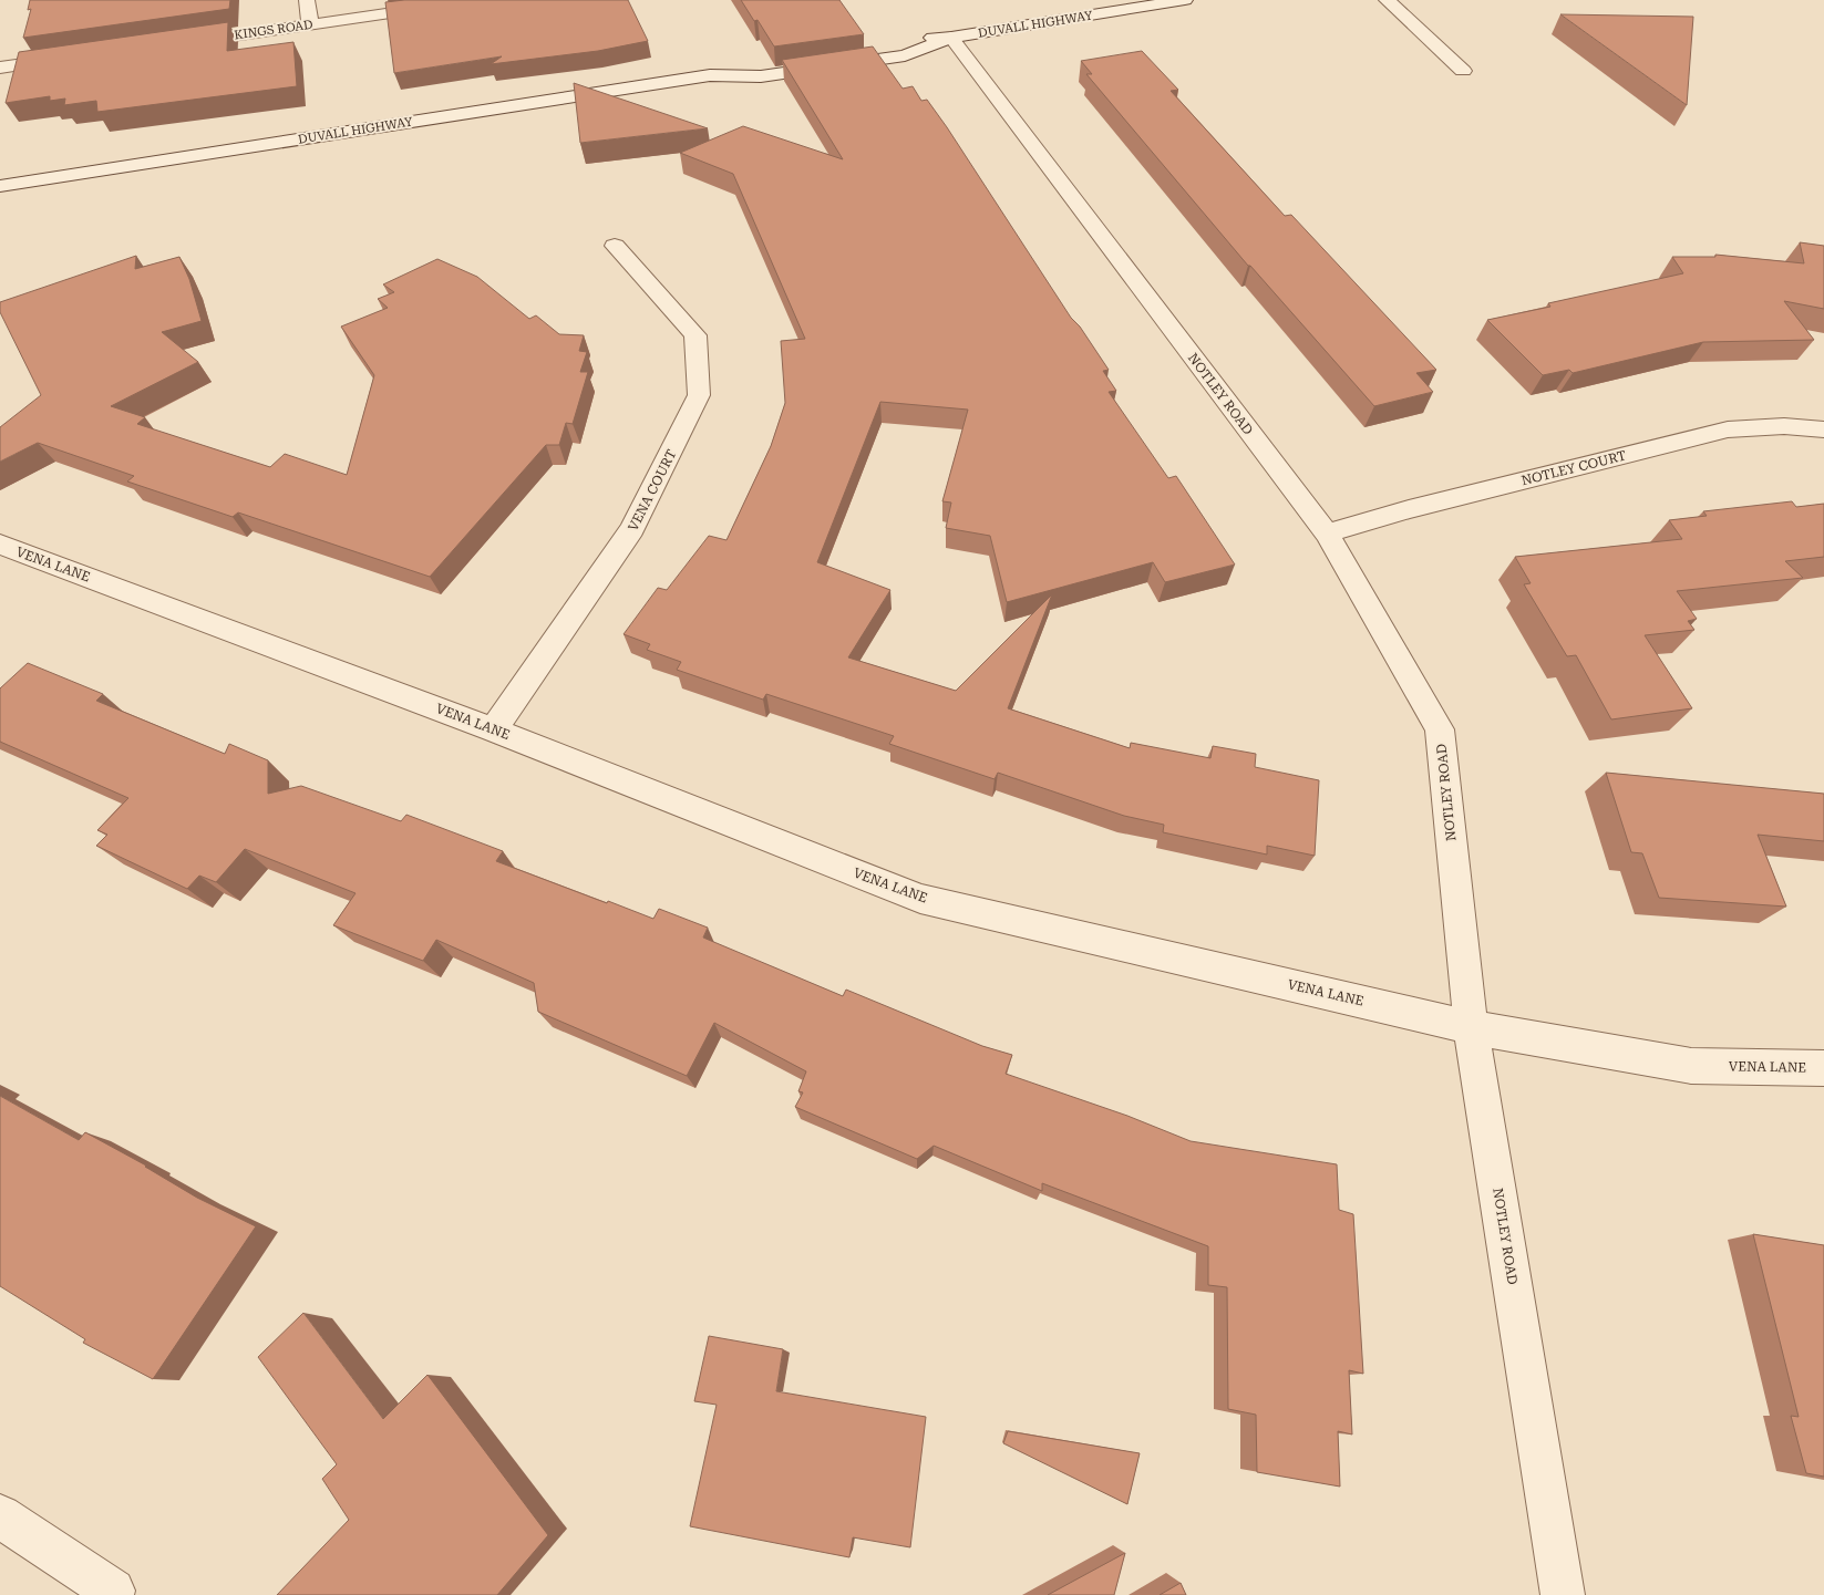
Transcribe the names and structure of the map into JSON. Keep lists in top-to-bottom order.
{
  "streets": {
    "street": [
      "DUVALL HIGHWAY",
      "KINGS ROAD",
      "NOTLEY ROAD",
      "NOTLEY COURT",
      "VENA COURT",
      "VENA LANE"
    ]
  },
  "crossings": [
    ["DUVALL HIGHWAY", "NOTLEY ROAD"],
    ["NOTLEY ROAD", "NOTLEY COURT"],
    ["NOTLEY ROAD", "VENA LANE"],
    ["VENA COURT", "VENA LANE"]
  ]
}
